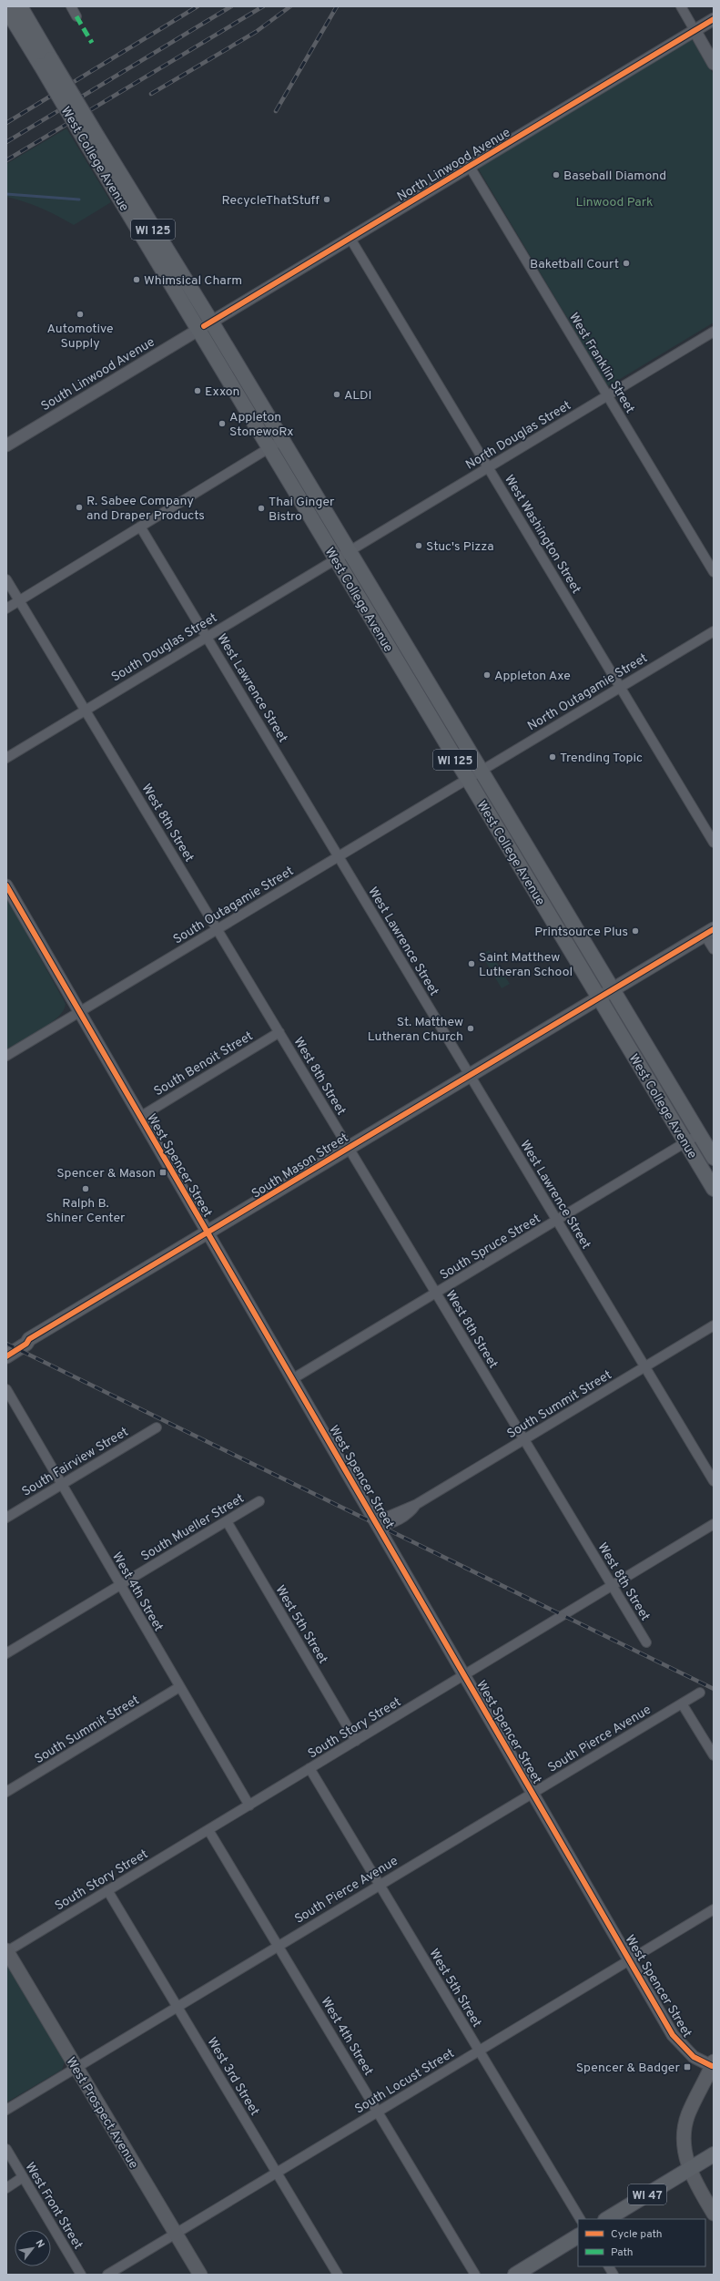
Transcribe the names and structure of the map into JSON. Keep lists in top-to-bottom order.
{
  "streets": {
    "main road": [
      "West College Avenue",
      "WI 125",
      "South Mason Street",
      "West Prospect Avenue",
      "WI 47"
    ],
    "street": [
      "North Linwood Avenue",
      "West Franklin Street",
      "South Linwood Avenue",
      "North Douglas Street",
      "West Washington Street",
      "South Douglas Street",
      "West Lawrence Street",
      "North Outagamie Street",
      "West 8th Street",
      "South Outagamie Street",
      "South Benoit Street",
      "West Spencer Street",
      "South Spruce Street",
      "South Summit Street",
      "South Fairview Street",
      "South Mueller Street",
      "West 4th Street",
      "West 5th Street",
      "South Story Street",
      "South Pierce Avenue",
      "West 3rd Street",
      "South Locust Street",
      "West Front Street"
    ]
  },
  "crossings": [
    ["West College Avenue", "North Linwood Avenue"],
    ["West College Avenue", "South Linwood Avenue"],
    ["West College Avenue", "North Douglas Street"],
    ["West College Avenue", "South Douglas Street"],
    ["West College Avenue", "North Outagamie Street"],
    ["West College Avenue", "South Outagamie Street"],
    ["West College Avenue", "South Mason Street"],
    ["West College Avenue", "South Spruce Street"],
    ["North Linwood Avenue", "West Franklin Street"],
    ["North Linwood Avenue", "South Linwood Avenue"],
    ["North Linwood Avenue", "West Washington Street"],
    ["West Franklin Street", "North Douglas Street"],
    ["North Douglas Street", "West Washington Street"],
    ["North Douglas Street", "South Douglas Street"],
    ["West Washington Street", "North Outagamie Street"],
    ["South Douglas Street", "West Lawrence Street"],
    ["South Douglas Street", "West 8th Street"],
    ["West Lawrence Street", "South Outagamie Street"],
    ["West Lawrence Street", "South Mason Street"],
    ["West Lawrence Street", "South Spruce Street"],
    ["West Lawrence Street", "South Summit Street"],
    ["North Outagamie Street", "South Outagamie Street"],
    ["West 8th Street", "South Outagamie Street"],
    ["West 8th Street", "South Benoit Street"],
    ["West 8th Street", "South Mason Street"],
    ["West 8th Street", "South Spruce Street"],
    ["West 8th Street", "South Summit Street"],
    ["West 8th Street", "South Story Street"],
    ["South Outagamie Street", "West Spencer Street"],
    ["South Benoit Street", "West Spencer Street"],
    ["West Spencer Street", "South Mason Street"],
    ["West Spencer Street", "South Spruce Street"],
    ["West Spencer Street", "South Summit Street"],
    ["West Spencer Street", "South Story Street"],
    ["West Spencer Street", "South Pierce Avenue"],
    ["West Spencer Street", "South Locust Street"],
    ["South Summit Street", "West 4th Street"],
    ["South Fairview Street", "West 4th Street"],
    ["South Mueller Street", "West 4th Street"],
    ["South Mueller Street", "West 5th Street"],
    ["West 4th Street", "South Story Street"],
    ["West 4th Street", "South Pierce Avenue"],
    ["West 4th Street", "South Locust Street"],
    ["West 5th Street", "South Story Street"],
    ["West 5th Street", "South Pierce Avenue"],
    ["West 5th Street", "South Locust Street"],
    ["South Story Street", "West 3rd Street"],
    ["South Story Street", "West Prospect Avenue"],
    ["South Pierce Avenue", "West 3rd Street"],
    ["South Pierce Avenue", "West Prospect Avenue"],
    ["West 3rd Street", "South Locust Street"],
    ["South Locust Street", "West Prospect Avenue"]
  ],
  "parks": ["Linwood Park"],
  "places": {
    "other": [
      "Baseball Diamond",
      "RecycleThatStuff",
      "Baketball Court",
      "Whimsical Charm",
      "Automotive Supply",
      "Exxon",
      "ALDI",
      "Appleton StonewoRx",
      "R. Sabee Company and Draper Products",
      "Thai Ginger Bistro",
      "Stuc's Pizza",
      "Appleton Axe",
      "Trending Topic",
      "Printsource Plus",
      "Saint Matthew Lutheran School",
      "St. Matthew Lutheran Church",
      "Ralph B. Shiner Center"
    ],
    "transit": ["Spencer & Mason", "Spencer & Badger"]
  },
  "legend": ["Cycle path", "Path"],
  "north": "top right"
}
